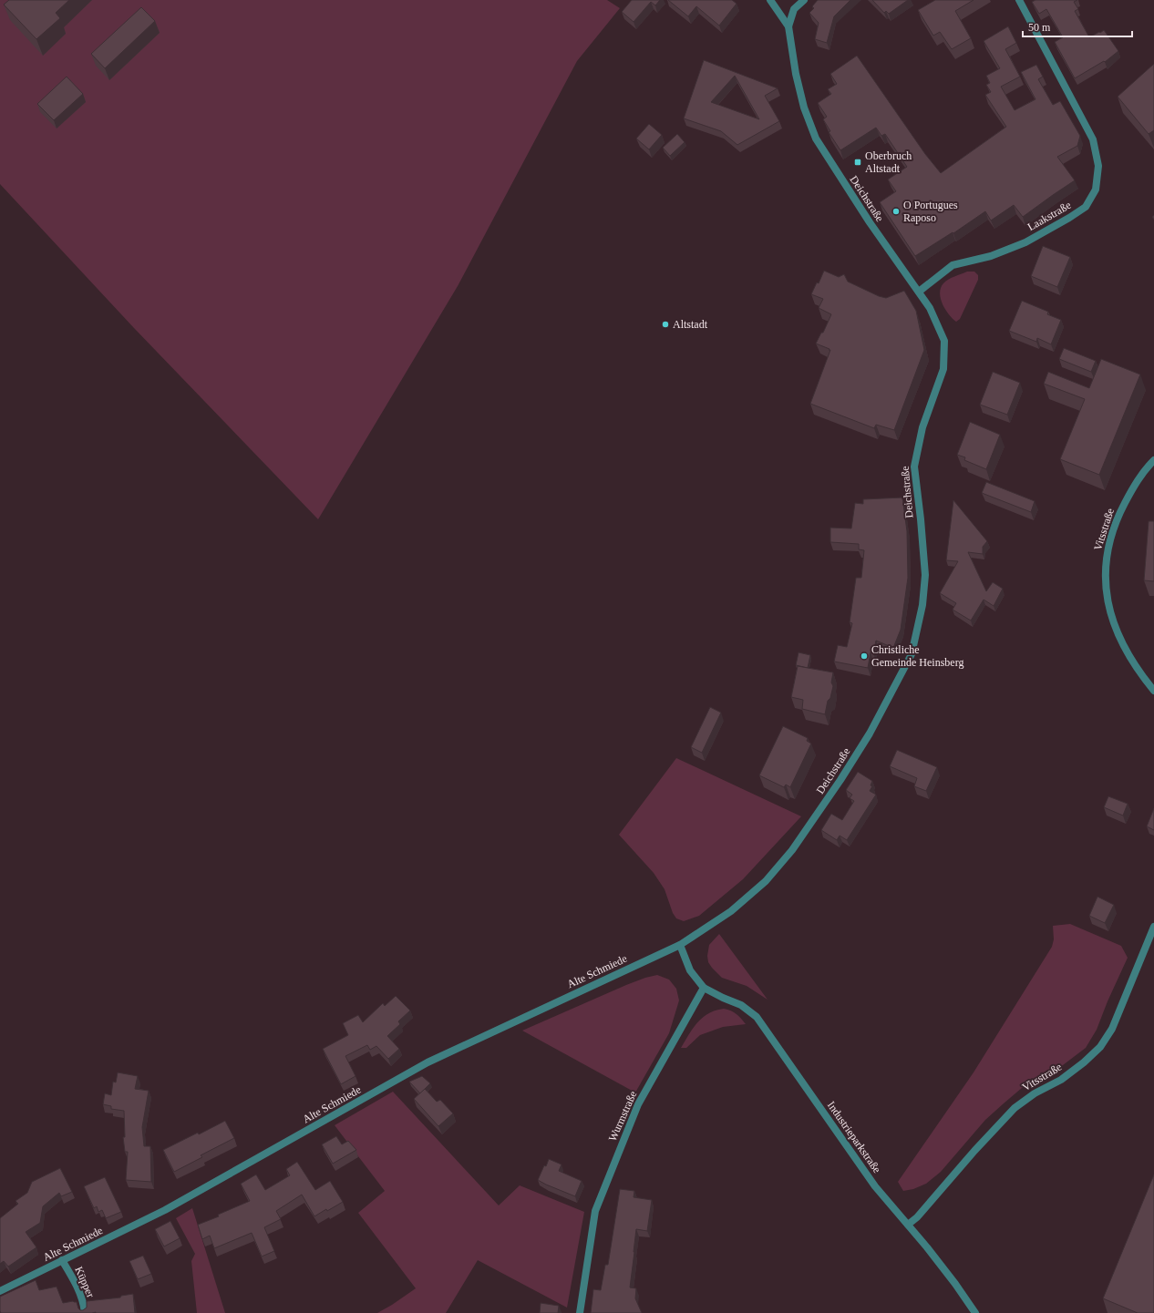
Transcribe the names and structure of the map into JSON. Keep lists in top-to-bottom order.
{
  "streets": {
    "street": [
      "Deichstraße",
      "Laakstraße",
      "Vitsstraße",
      "Alte Schmiede",
      "Wurmstraße",
      "Industrieparkstraße",
      "Küpper"
    ]
  },
  "crossings": [
    ["Deichstraße", "Laakstraße"],
    ["Deichstraße", "Alte Schmiede"],
    ["Vitsstraße", "Industrieparkstraße"],
    ["Alte Schmiede", "Küpper"],
    ["Wurmstraße", "Industrieparkstraße"]
  ],
  "places": {
    "transit": ["Oberbruch Altstadt"],
    "other": ["O Portugues Raposo", "Altstadt", "Christliche Gemeinde Heinsberg"]
  },
  "scale_bar": "50 m"
}
